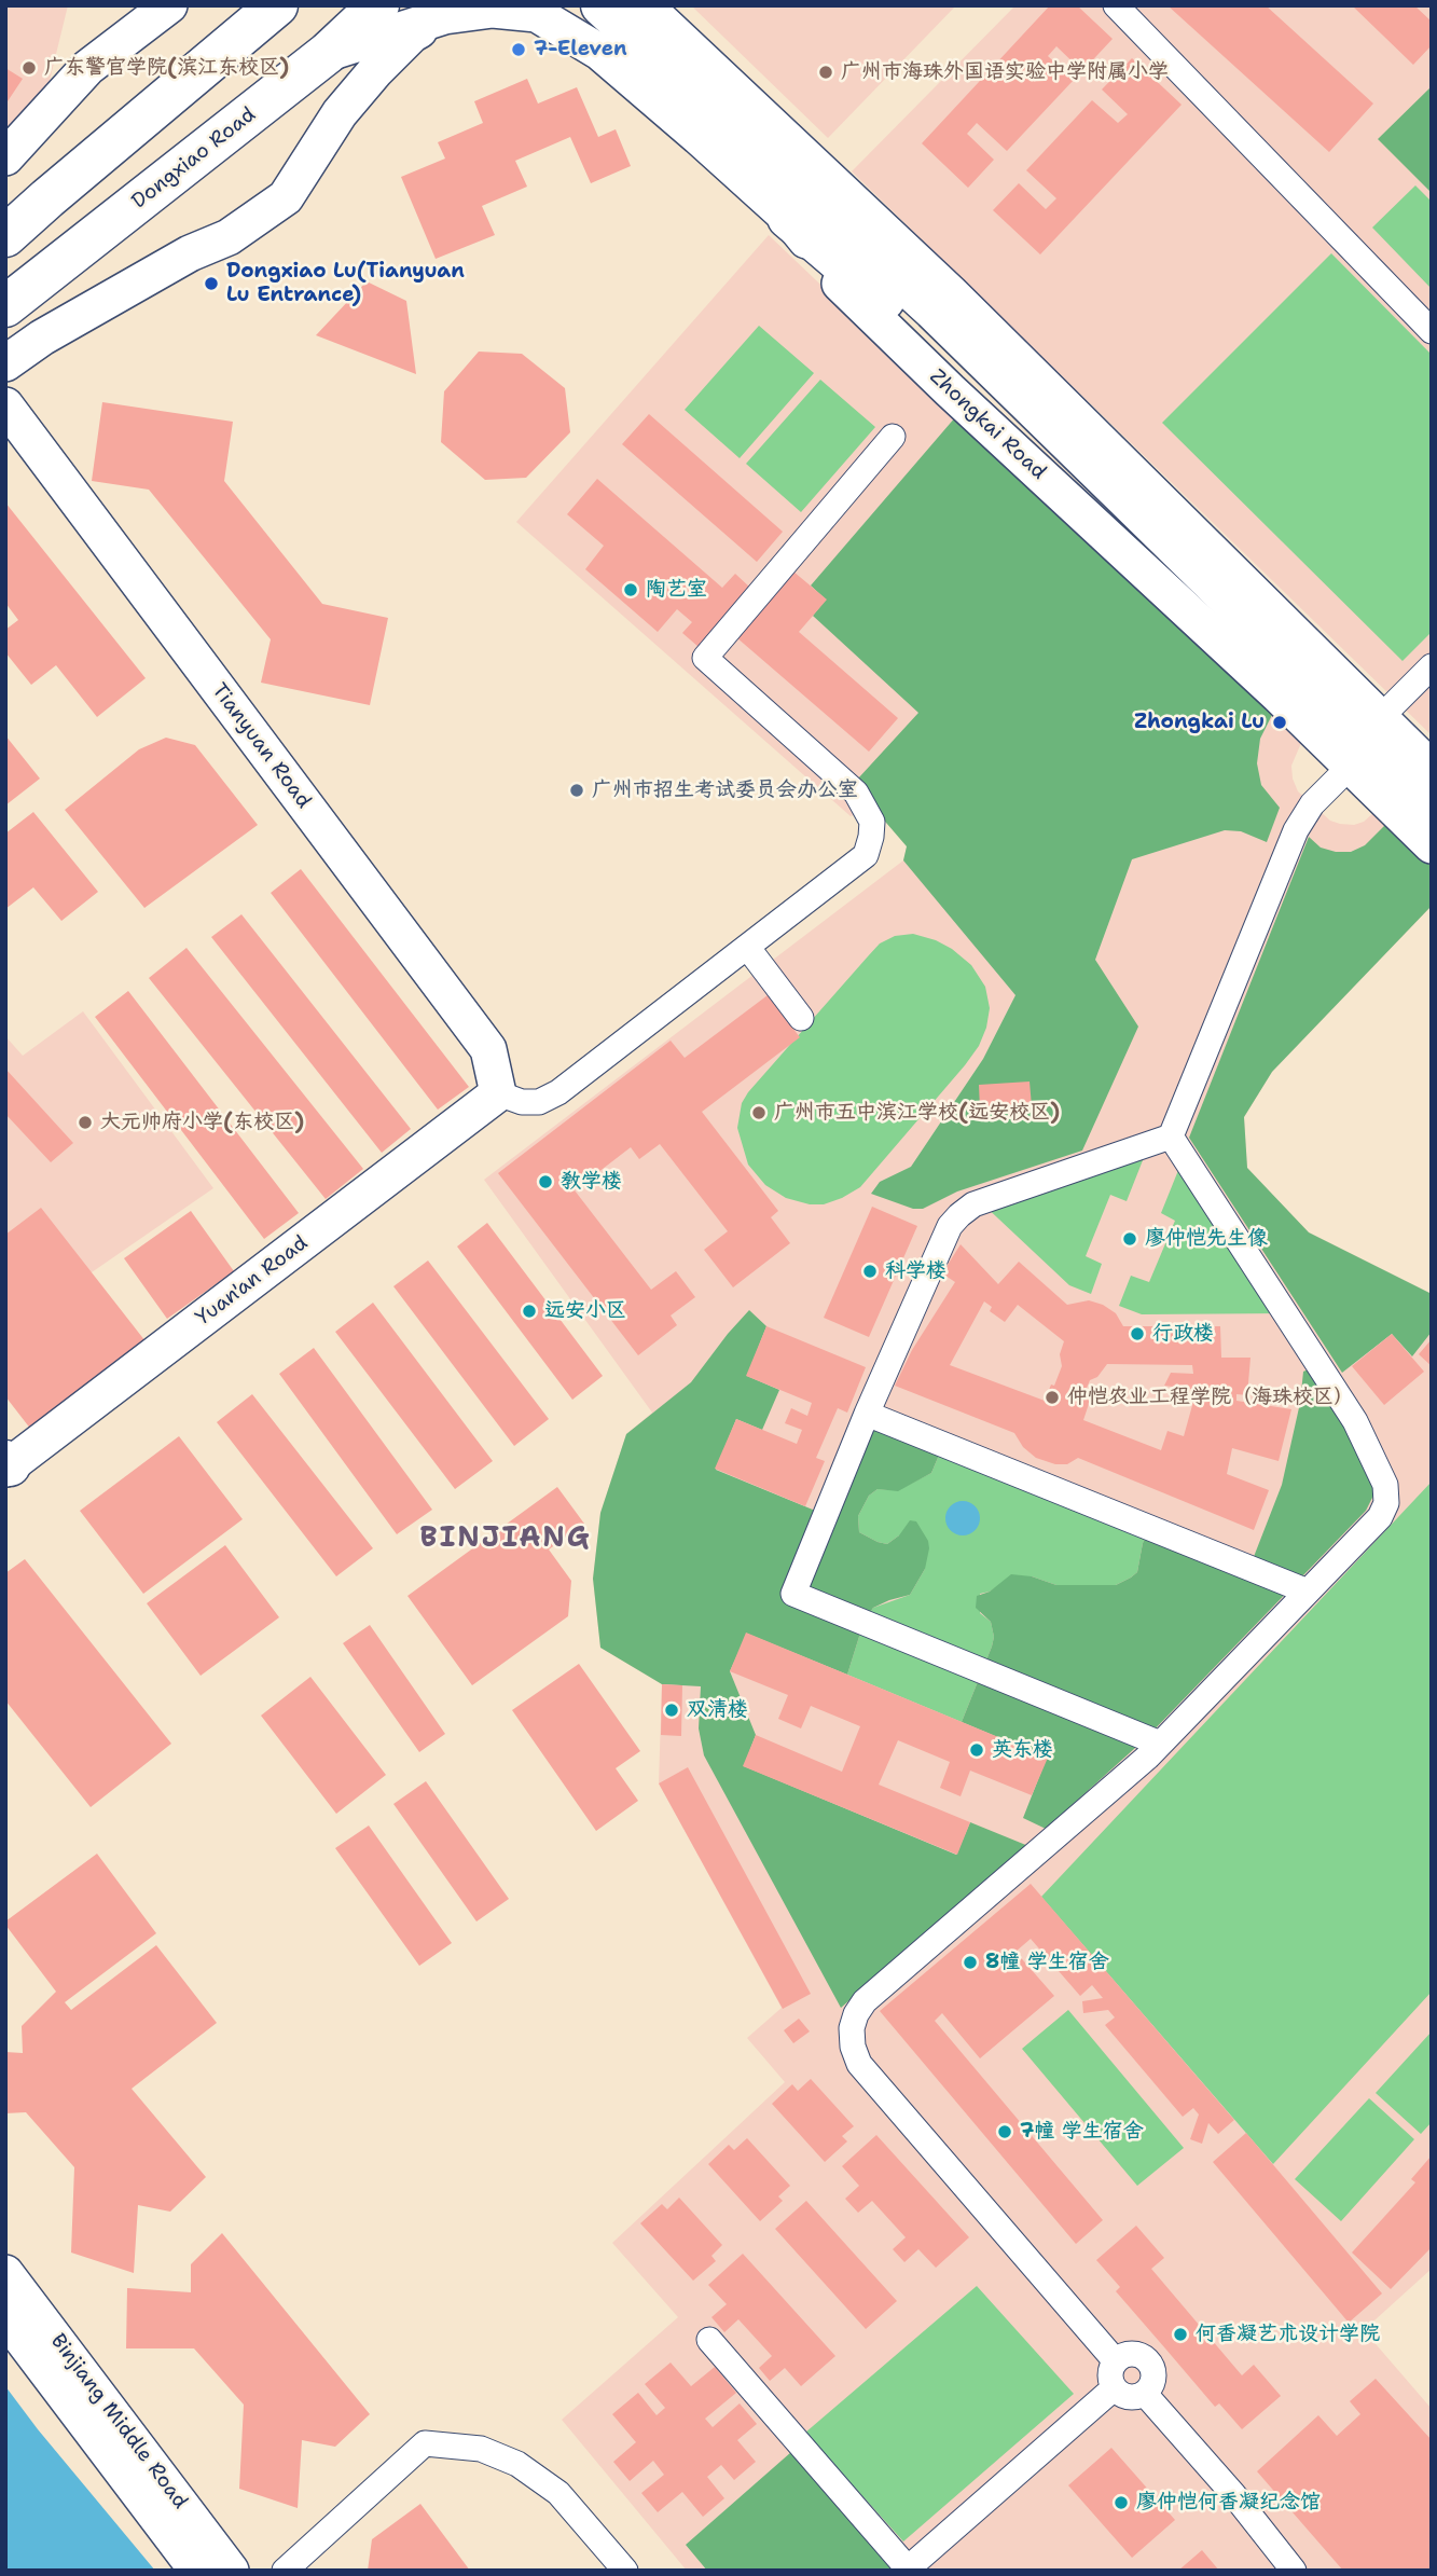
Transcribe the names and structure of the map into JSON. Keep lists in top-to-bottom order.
{
  "streets": {
    "highway": ["Dongxiao Road"],
    "main road": [
      "Zhongkai Road",
      "Tianyuan Road",
      "Yuan'an Road",
      "Binjiang Middle Road"
    ]
  },
  "crossings": [
    ["Tianyuan Road", "Yuan'an Road"]
  ],
  "districts": ["BINJIANG"],
  "places": [
    "7-Eleven",
    "广东警官学院(滨江东校区)",
    "广州市海珠外国语实验中学附属小学",
    "Dongxiao Lu(Tianyuan Lu Entrance)",
    "陶艺室",
    "Zhongkai Lu",
    "广州市招生考试委员会办公室",
    "广州市五中滨江学校(远安校区)",
    "大元帅府小学(东校区)",
    "教学楼",
    "廖仲恺先生像",
    "科学楼",
    "远安小区",
    "行政楼",
    "仲恺农业工程学院（海珠校区）",
    "双清楼",
    "英东楼",
    "8幢 学生宿舍",
    "7幢 学生宿舍",
    "何香凝艺术设计学院",
    "廖仲恺何香凝纪念馆"
  ]
}
